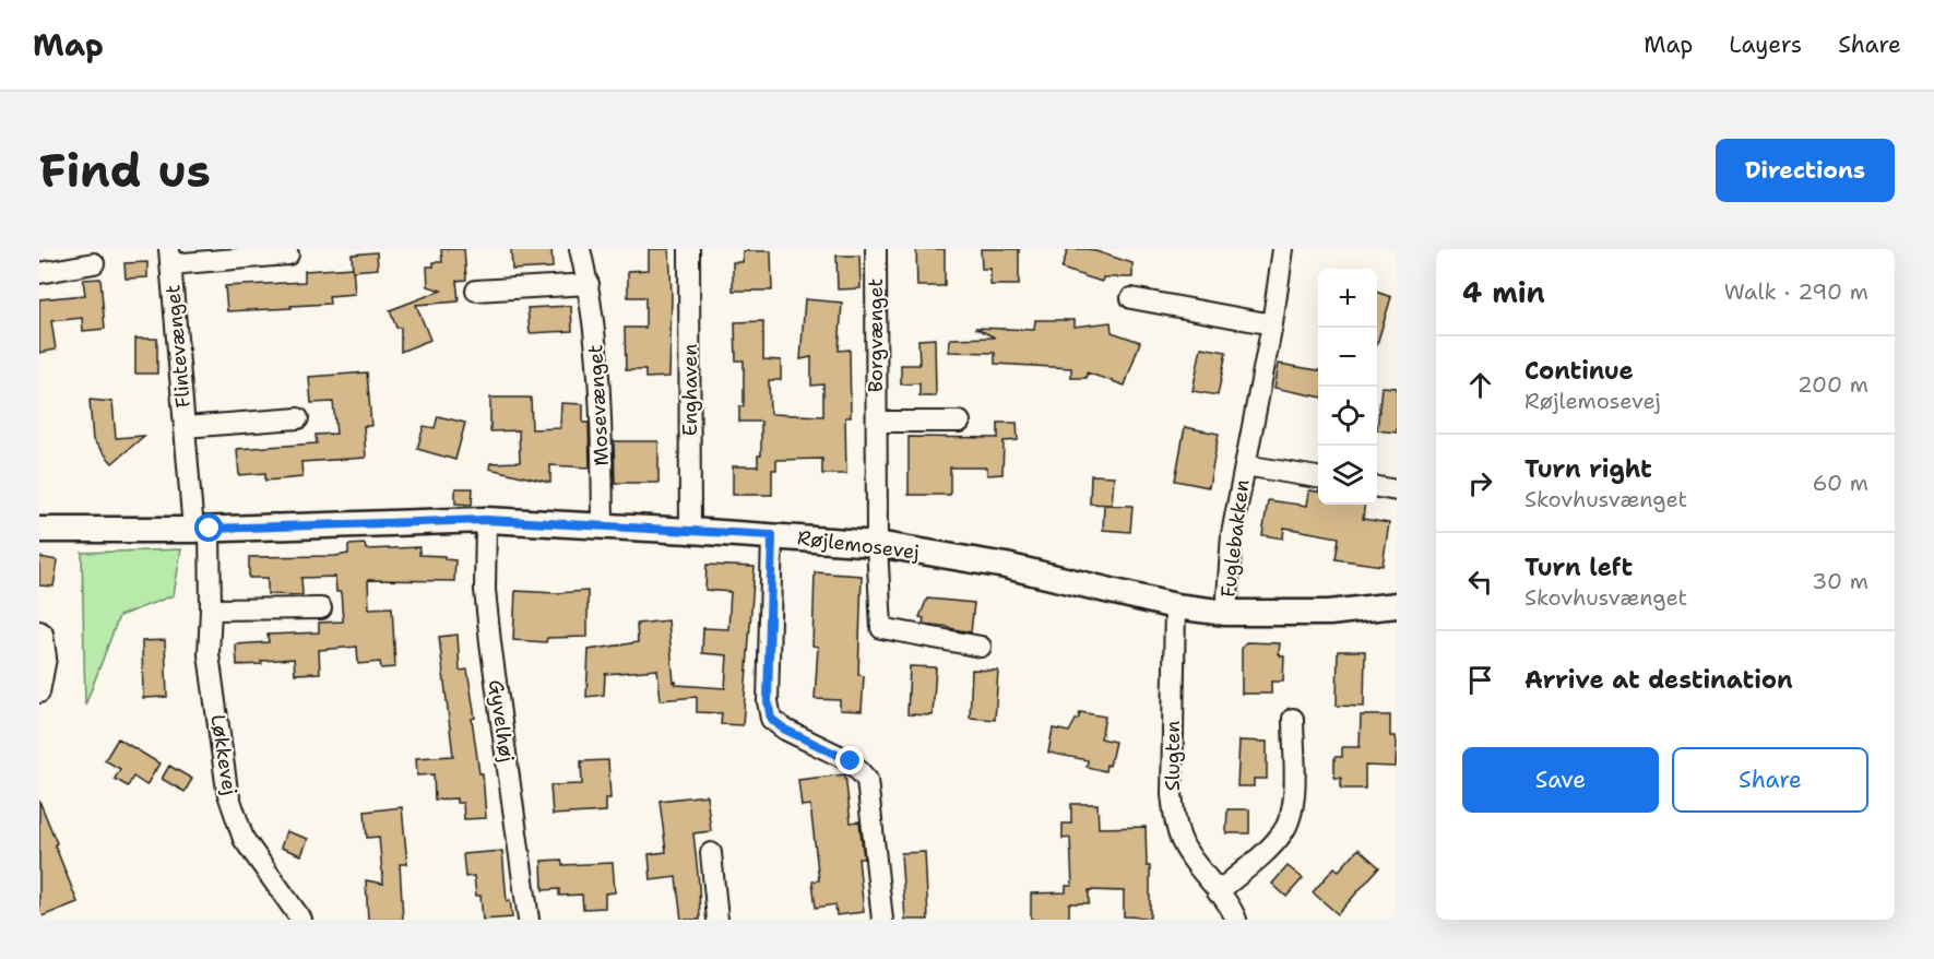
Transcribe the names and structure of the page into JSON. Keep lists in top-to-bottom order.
{
  "streets": {
    "street": [
      "Borgvænget",
      "Flintevænget",
      "Enghaven",
      "Mosevænget",
      "Fuglebakken",
      "Røjlemosevej",
      "Gyvelhøj",
      "Løkkevej",
      "Slugten"
    ]
  },
  "crossings": [
    ["Borgvænget", "Røjlemosevej"],
    ["Flintevænget", "Røjlemosevej"],
    ["Flintevænget", "Løkkevej"],
    ["Enghaven", "Røjlemosevej"],
    ["Mosevænget", "Røjlemosevej"],
    ["Fuglebakken", "Røjlemosevej"],
    ["Røjlemosevej", "Gyvelhøj"],
    ["Røjlemosevej", "Løkkevej"],
    ["Røjlemosevej", "Slugten"]
  ],
  "page": {
    "header": "Map",
    "nav": ["Map", "Layers", "Share"],
    "buttons": [
      "Directions",
      ["Save", "Share"]
    ],
    "title": "Find us",
    "heading": ["4 min", "Walk · 290 m"],
    "map_buttons": ["+", "−"],
    "list": [
      ["Continue", "Røjlemosevej", "200 m"],
      ["Turn right", "Skovhusvænget", "60 m"],
      ["Turn left", "Skovhusvænget", "30 m"],
      "Arrive at destination"
    ]
  }
}
